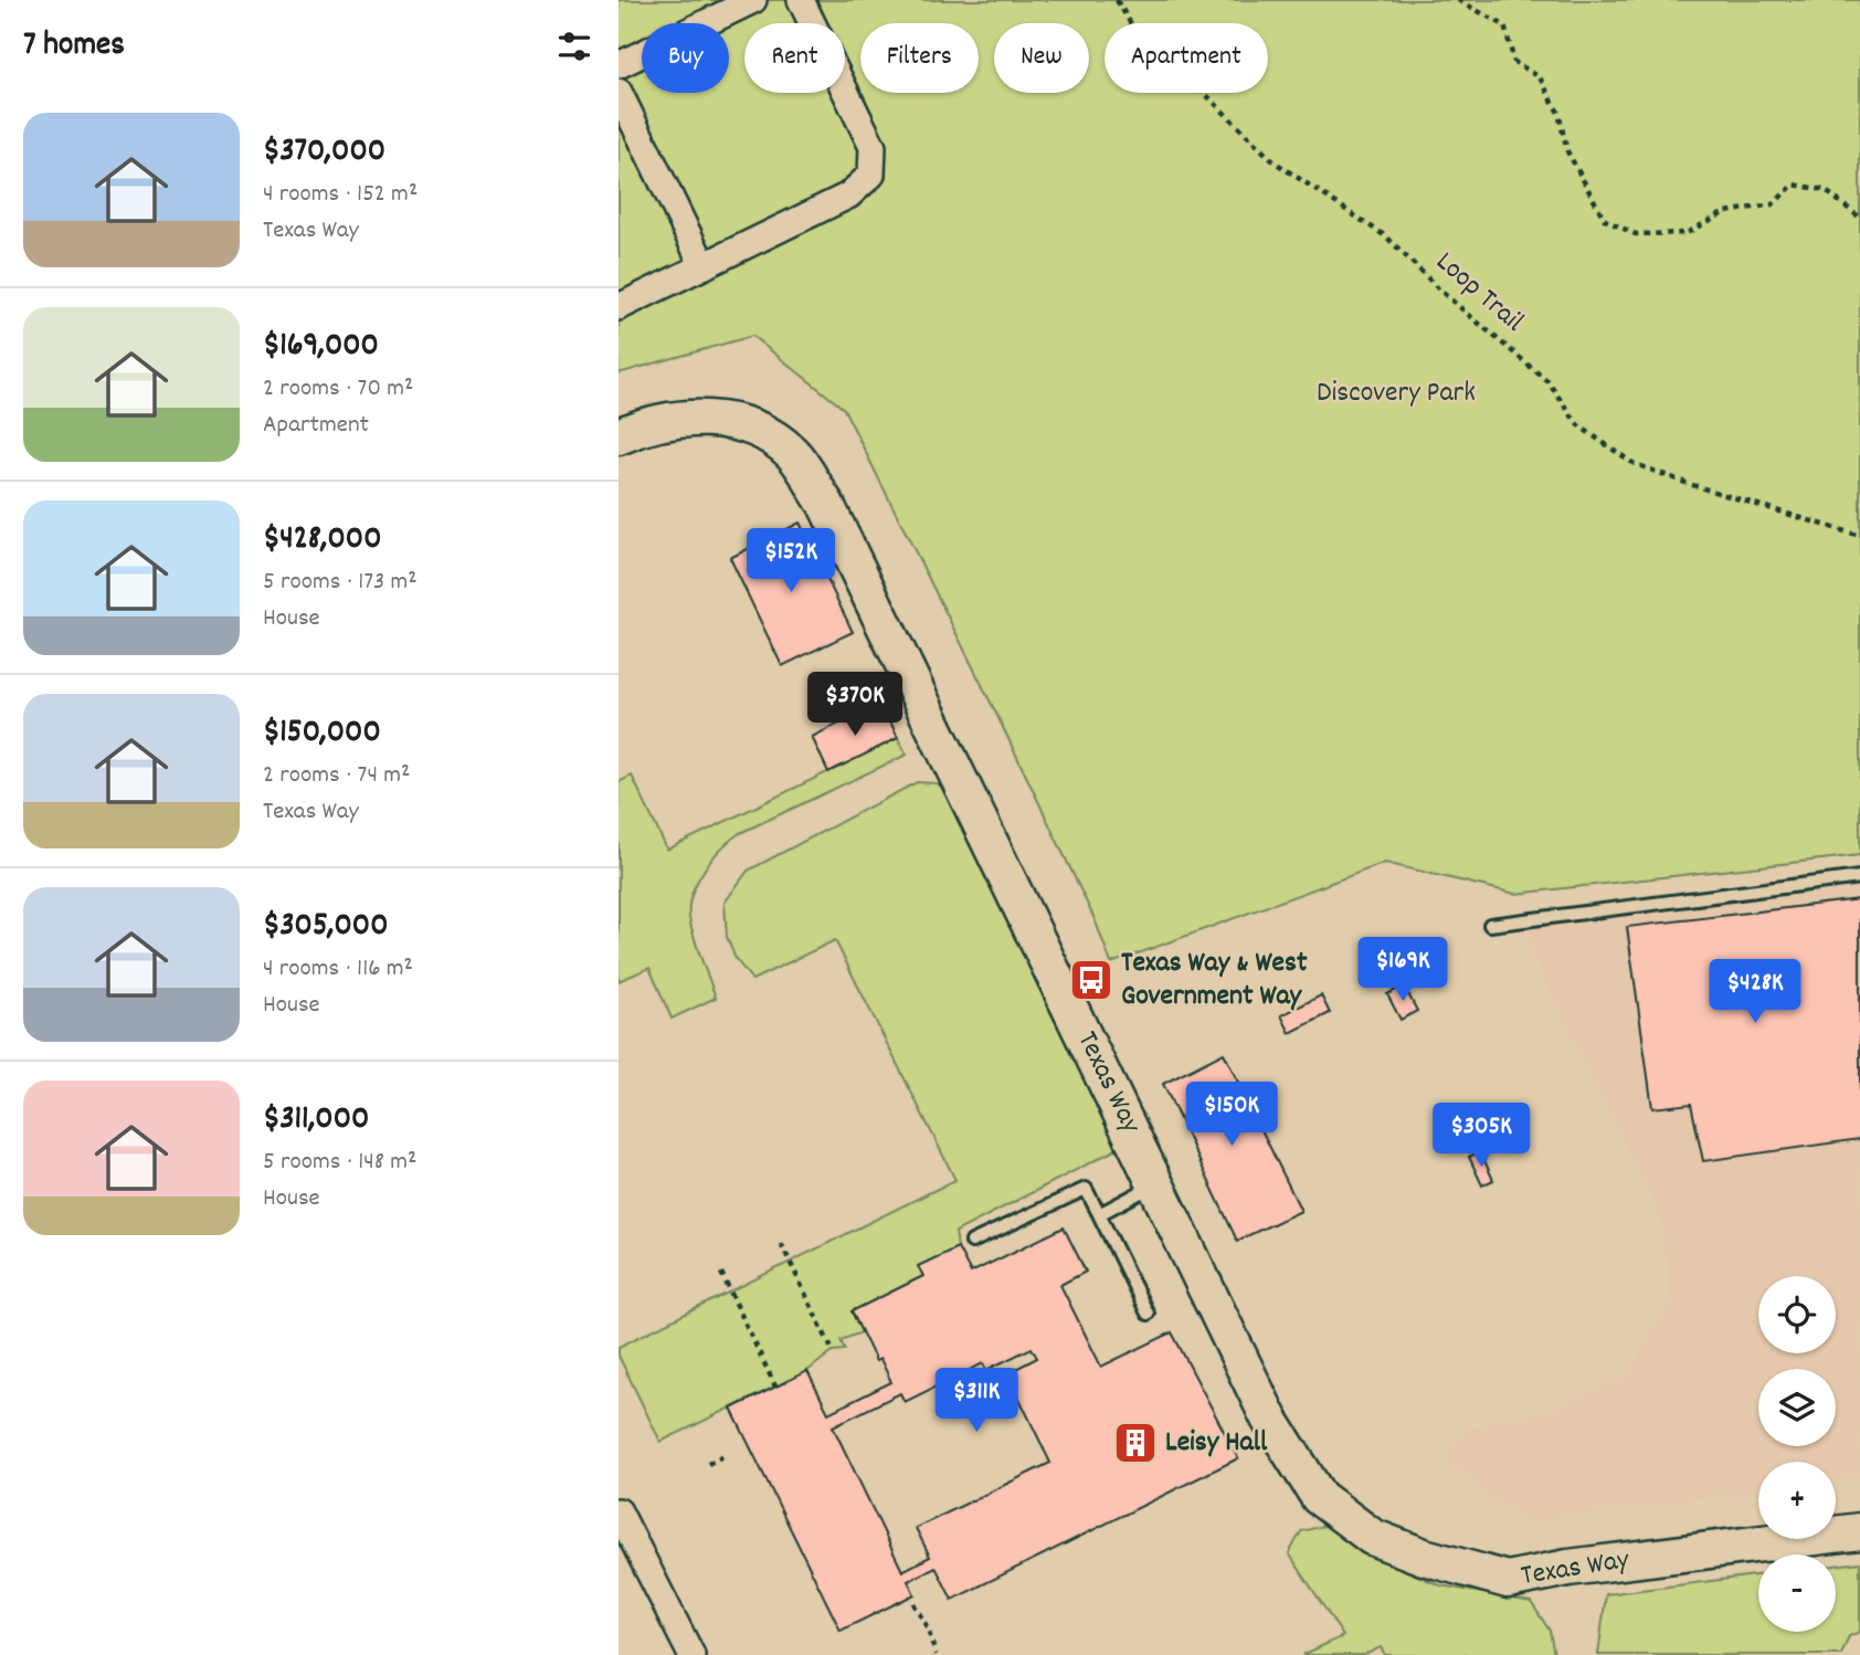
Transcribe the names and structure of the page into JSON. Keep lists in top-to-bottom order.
{
  "streets": {
    "street": ["Texas Way"],
    "path": ["Loop Trail"]
  },
  "parks": ["Discovery Park"],
  "places": {
    "bus stop": ["Texas Way & West Government Way"],
    "building": ["Leisy Hall"]
  },
  "page": {
    "heading": "7 homes",
    "chip": [
      "Buy",
      "Rent",
      "Filters",
      "New",
      "Apartment"
    ],
    "list": [
      {
        "name": "$370,000",
        "note": "4 rooms · 152 m² · Texas Way"
      },
      {
        "name": "$169,000",
        "note": "2 rooms · 70 m² · Apartment"
      },
      {
        "name": "$428,000",
        "note": "5 rooms · 173 m² · House"
      },
      {
        "name": "$150,000",
        "note": "2 rooms · 74 m² · Texas Way"
      },
      {
        "name": "$305,000",
        "note": "4 rooms · 116 m² · House"
      },
      {
        "name": "$311,000",
        "note": "5 rooms · 148 m² · House"
      }
    ],
    "price": [
      "$152K",
      "$370K",
      "$169K",
      "$428K",
      "$150K",
      "$305K",
      "$311K"
    ],
    "map_buttons": ["+", "−"]
  }
}
